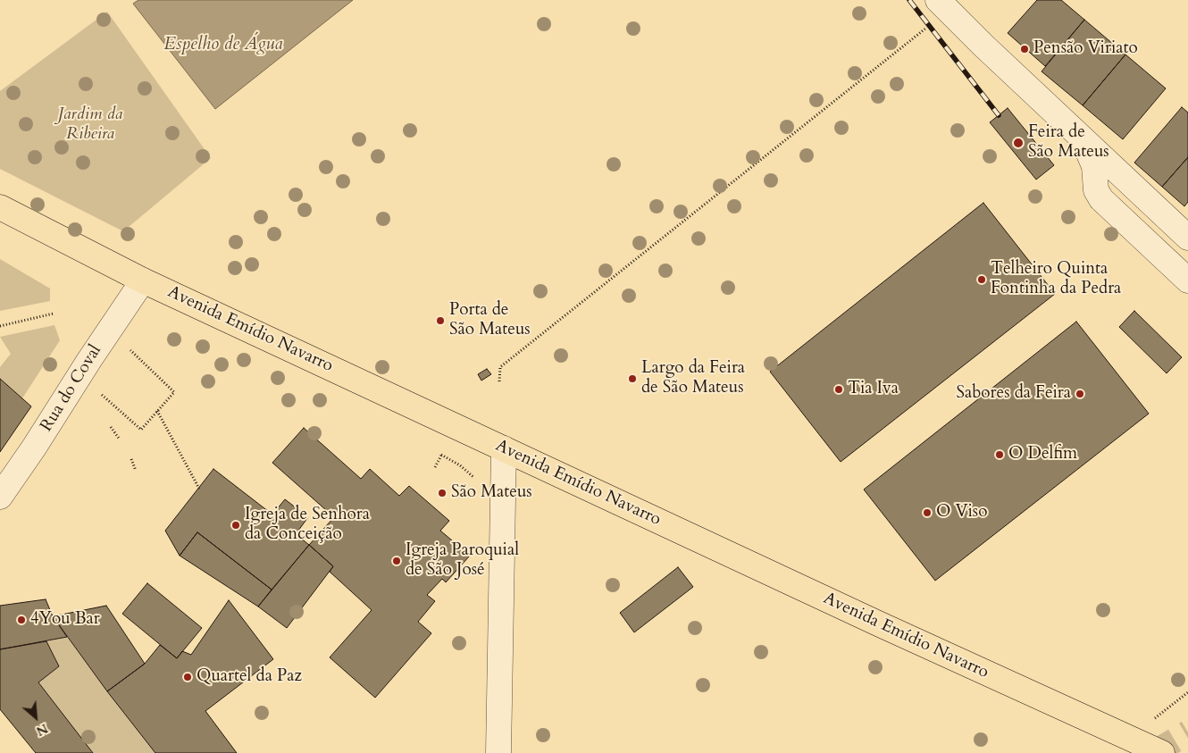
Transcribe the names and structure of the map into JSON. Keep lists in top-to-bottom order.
{
  "streets": {
    "main road": ["Avenida Emídio Navarro"],
    "street": ["Rua do Coval"]
  },
  "crossings": [
    ["Avenida Emídio Navarro", "Rua do Coval"]
  ],
  "water": ["Espelho de Água"],
  "parks": ["Jardim da Ribeira"],
  "places": [
    "Pensão Viriato",
    "Feira de São Mateus",
    "Telheiro Quinta Fontinha da Pedra",
    "Porta de São Mateus",
    "Largo da Feira de São Mateus",
    "Tia Iva",
    "Sabores da Feira",
    "O Delfim",
    "São Mateus",
    "O Viso",
    "Igreja de Senhora da Conceição",
    "Igreja Paroquial de São José",
    "4You Bar",
    "Quartel da Paz"
  ],
  "north": "bottom right"
}
